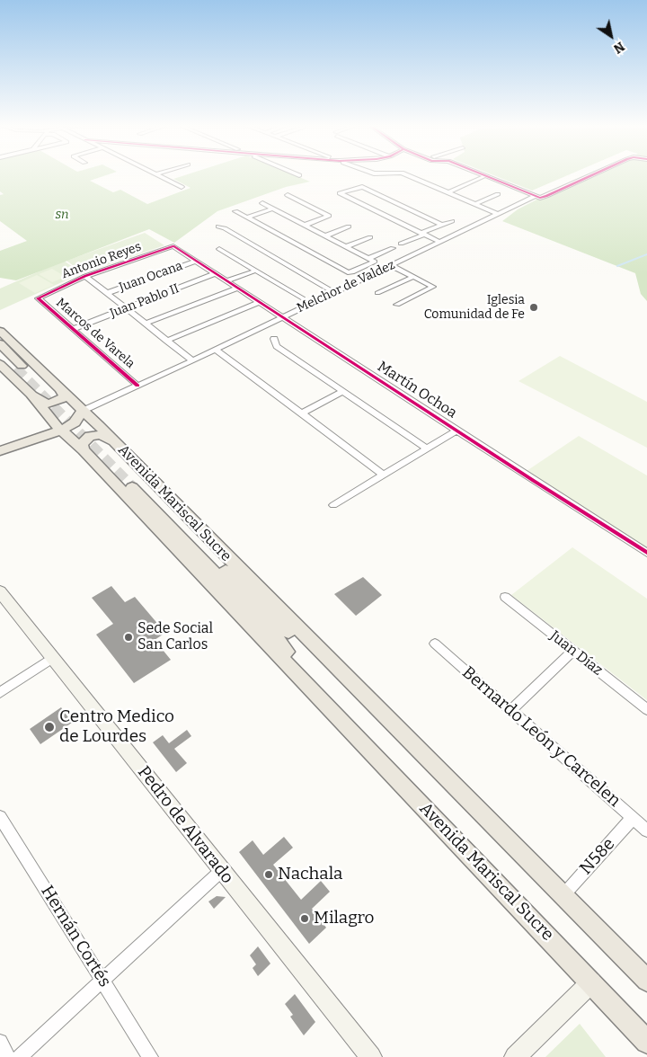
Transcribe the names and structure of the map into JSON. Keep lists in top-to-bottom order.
{
  "streets": {
    "main road": ["Avenida Mariscal Sucre", "Pedro de Alvarado"],
    "street": [
      "Antonio Reyes",
      "Juan Ocana",
      "Melchor de Valdez",
      "Juan Pablo II",
      "Marcos de Varela",
      "Martín Ochoa",
      "Juan Díaz",
      "Bernardo León y Carcelen",
      "N58e",
      "Hernán Cortés"
    ]
  },
  "crossings": [
    ["Antonio Reyes", "Marcos de Varela"],
    ["Antonio Reyes", "Martín Ochoa"],
    ["Juan Ocana", "Martín Ochoa"],
    ["Melchor de Valdez", "Marcos de Varela"],
    ["Melchor de Valdez", "Martín Ochoa"],
    ["Melchor de Valdez", "Avenida Mariscal Sucre"],
    ["Juan Pablo II", "Marcos de Varela"],
    ["Juan Pablo II", "Martín Ochoa"],
    ["Avenida Mariscal Sucre", "N58e"],
    ["Bernardo León y Carcelen", "N58e"]
  ],
  "parks": ["sn"],
  "places": [
    "Iglesia Comunidad de Fe",
    "Sede Social San Carlos",
    "Centro Medico de Lourdes",
    "Nachala",
    "Milagro"
  ],
  "north": "bottom right"
}
